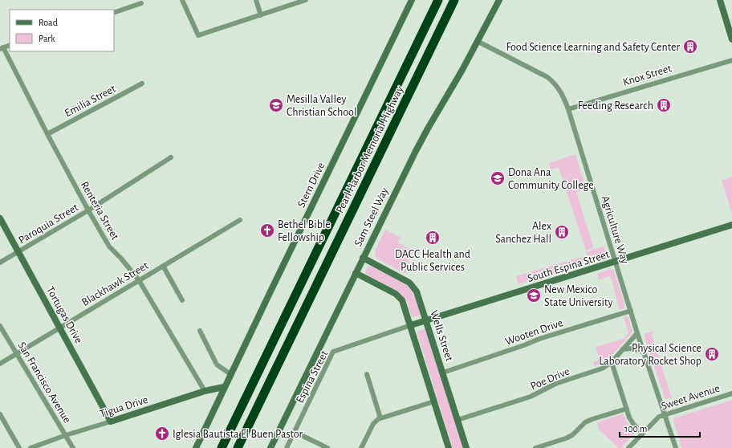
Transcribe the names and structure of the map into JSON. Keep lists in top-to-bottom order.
{
  "streets": {
    "highway": ["Pearl Harbor Memorial Highway"],
    "street": [
      "Knox Street",
      "Emilia Street",
      "Stern Drive",
      "Renteria Street",
      "Sam Steel Way",
      "Paroquia Street",
      "Agriculture Way",
      "South Espina Street",
      "Blackhawk Street",
      "Tortugas Drive",
      "Wooten Drive",
      "Wells Street",
      "Espina Street",
      "Poe Drive",
      "San Francisco Avenue",
      "Sweet Avenue",
      "Tigua Drive"
    ]
  },
  "crossings": [
    ["Knox Street", "Agriculture Way"],
    ["Emilia Street", "Renteria Street"],
    ["Stern Drive", "Tigua Drive"],
    ["Renteria Street", "Paroquia Street"],
    ["Renteria Street", "Blackhawk Street"],
    ["Renteria Street", "Tigua Drive"],
    ["Sam Steel Way", "Agriculture Way"],
    ["Sam Steel Way", "Wells Street"],
    ["Paroquia Street", "Tortugas Drive"],
    ["Agriculture Way", "South Espina Street"],
    ["Agriculture Way", "Wooten Drive"],
    ["Agriculture Way", "Poe Drive"],
    ["Agriculture Way", "Sweet Avenue"],
    ["South Espina Street", "Wells Street"],
    ["South Espina Street", "Espina Street"],
    ["Blackhawk Street", "Tortugas Drive"],
    ["Blackhawk Street", "San Francisco Avenue"],
    ["Tortugas Drive", "Tigua Drive"],
    ["Wooten Drive", "Wells Street"],
    ["Wells Street", "Poe Drive"],
    ["San Francisco Avenue", "Tigua Drive"]
  ],
  "places": {
    "building": [
      "Food Science Learning and Safety Center",
      "Feeding Research",
      "Alex Sanchez Hall",
      "DACC Health and Public Services",
      "Physical Science Laboratory Rocket Shop"
    ],
    "school or university": ["Mesilla Valley Christian School", "Dona Ana Community College", "New Mexico State University"],
    "church": ["Bethel Bible Fellowship", "Iglesia Bautista El Buen Pastor"]
  },
  "legend": ["Road", "Park"],
  "scale_bar": "100 m"
}
